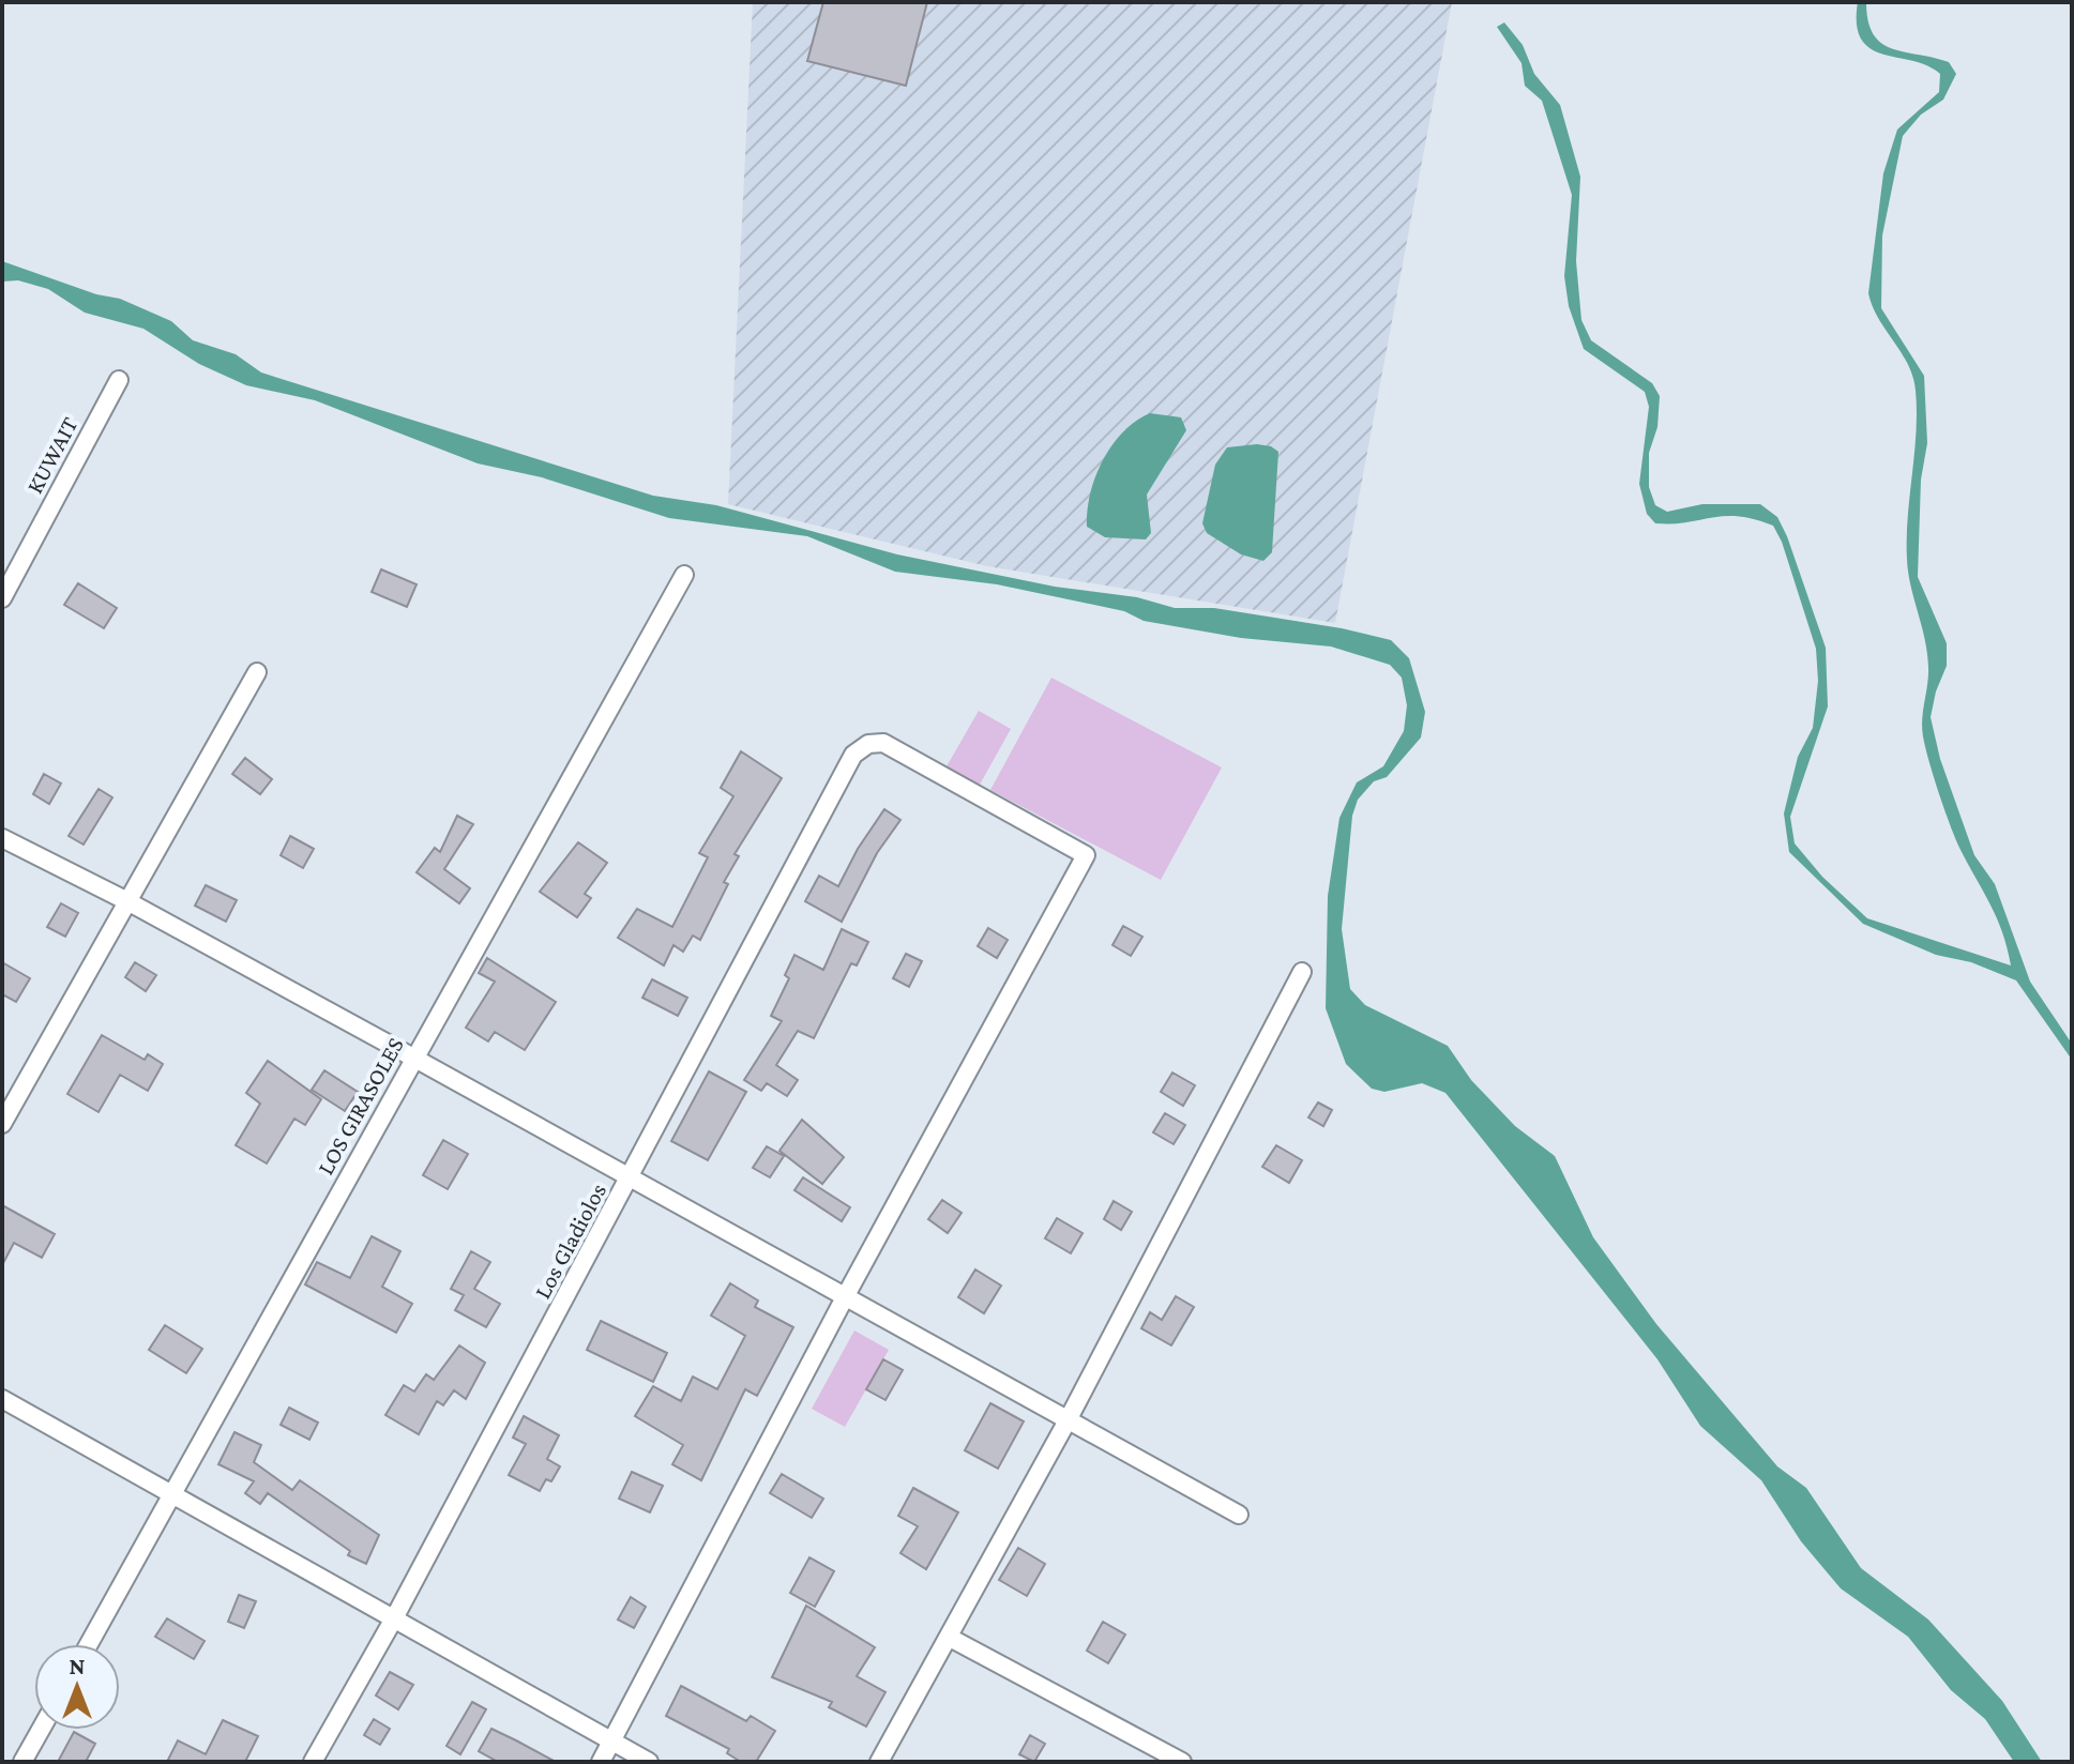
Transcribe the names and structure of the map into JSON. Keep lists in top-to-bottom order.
{
  "streets": {
    "street": ["KUWAIT", "LOS GIRASOLES", "Los Gladiolos"]
  },
  "north": "top"
}
